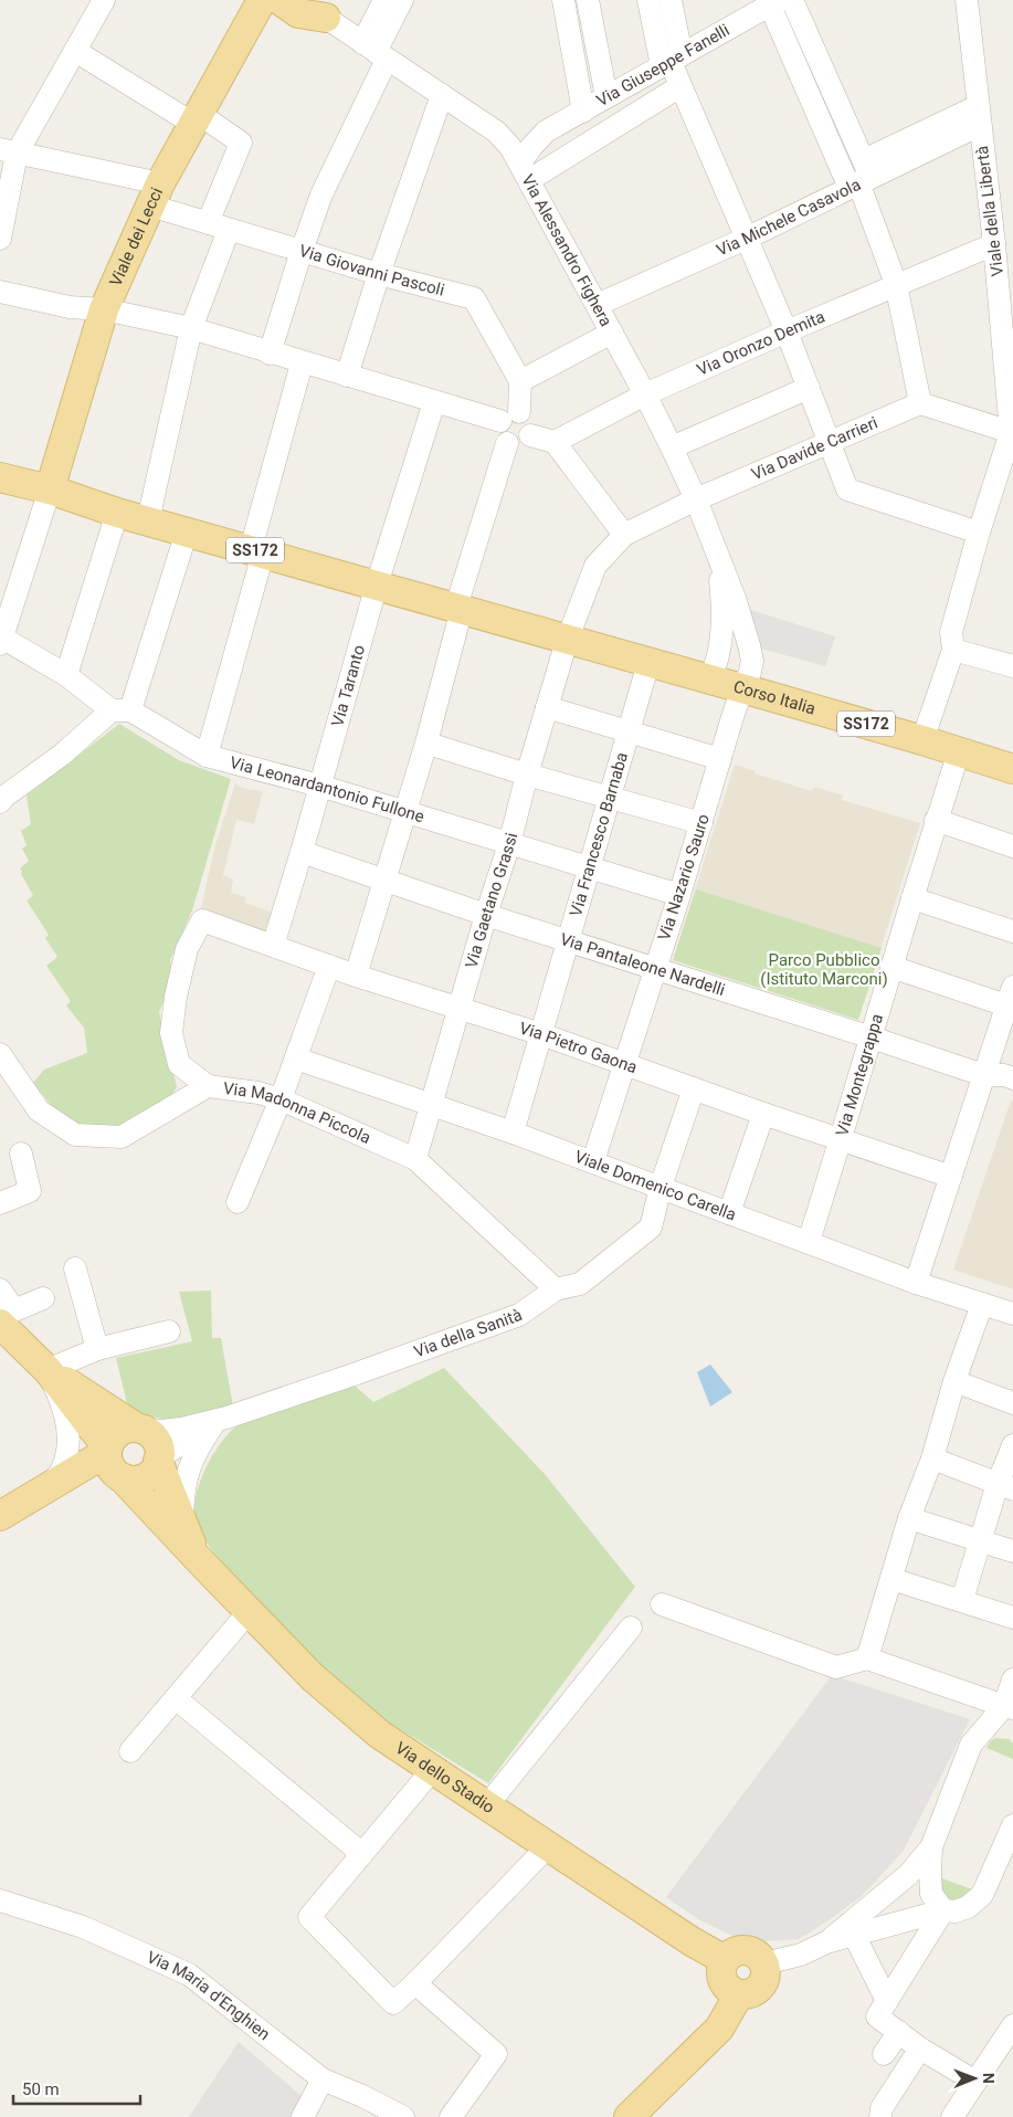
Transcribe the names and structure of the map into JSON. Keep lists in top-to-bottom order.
{
  "streets": {
    "main road": [
      "Viale dei Lecci",
      "SS172",
      "Corso Italia",
      "Via dello Stadio"
    ],
    "street": [
      "Via Giuseppe Fanelli",
      "Viale della Libertà",
      "Via Michele Casavola",
      "Via Alessandro Fighera",
      "Via Giovanni Pascoli",
      "Via Oronzo Demita",
      "Via Davide Carrieri",
      "Via Taranto",
      "Via Leonardantonio Fullone",
      "Via Francesco Barnaba",
      "Via Nazario Sauro",
      "Via Gaetano Grassi",
      "Via Pantaleone Nardelli",
      "Via Pietro Gaona",
      "Via Montegrappa",
      "Via Madonna Piccola",
      "Viale Domenico Carella",
      "Via della Sanità",
      "Via Maria d'Enghien"
    ]
  },
  "crossings": [
    ["Via Giuseppe Fanelli", "Via Alessandro Fighera"],
    ["Viale della Libertà", "Via Michele Casavola"],
    ["Viale della Libertà", "Via Oronzo Demita"],
    ["Viale della Libertà", "Corso Italia"],
    ["Via Michele Casavola", "Via Alessandro Fighera"],
    ["Viale dei Lecci", "Via Giovanni Pascoli"],
    ["Viale dei Lecci", "SS172"],
    ["Via Alessandro Fighera", "Via Oronzo Demita"],
    ["Via Alessandro Fighera", "Via Davide Carrieri"],
    ["Via Alessandro Fighera", "Corso Italia"],
    ["Via Alessandro Fighera", "Via Nazario Sauro"],
    ["Via Davide Carrieri", "Via Gaetano Grassi"],
    ["SS172", "Via Taranto"],
    ["SS172", "Corso Italia"],
    ["SS172", "Via Gaetano Grassi"],
    ["Via Taranto", "Via Leonardantonio Fullone"],
    ["Via Taranto", "Via Pantaleone Nardelli"],
    ["Via Taranto", "Via Pietro Gaona"],
    ["Corso Italia", "Via Francesco Barnaba"],
    ["Corso Italia", "Via Nazario Sauro"],
    ["Corso Italia", "Via Gaetano Grassi"],
    ["Corso Italia", "Via Montegrappa"],
    ["Via Leonardantonio Fullone", "Via Francesco Barnaba"],
    ["Via Leonardantonio Fullone", "Via Nazario Sauro"],
    ["Via Leonardantonio Fullone", "Via Gaetano Grassi"],
    ["Via Francesco Barnaba", "Via Pantaleone Nardelli"],
    ["Via Francesco Barnaba", "Via Pietro Gaona"],
    ["Via Francesco Barnaba", "Viale Domenico Carella"],
    ["Via Nazario Sauro", "Via Pantaleone Nardelli"],
    ["Via Nazario Sauro", "Via Pietro Gaona"],
    ["Via Nazario Sauro", "Viale Domenico Carella"],
    ["Via Gaetano Grassi", "Via Pantaleone Nardelli"],
    ["Via Gaetano Grassi", "Via Pietro Gaona"],
    ["Via Gaetano Grassi", "Via Madonna Piccola"],
    ["Via Gaetano Grassi", "Viale Domenico Carella"],
    ["Via Pantaleone Nardelli", "Via Montegrappa"],
    ["Via Pietro Gaona", "Via Montegrappa"],
    ["Via Pietro Gaona", "Via Madonna Piccola"],
    ["Via Pietro Gaona", "Via della Sanità"],
    ["Via Montegrappa", "Viale Domenico Carella"],
    ["Via Madonna Piccola", "Via della Sanità"],
    ["Viale Domenico Carella", "Via della Sanità"],
    ["Via della Sanità", "Via dello Stadio"]
  ],
  "parks": ["Parco Pubblico (Istituto Marconi)"],
  "scale_bar": "50 m",
  "north": "right"
}
